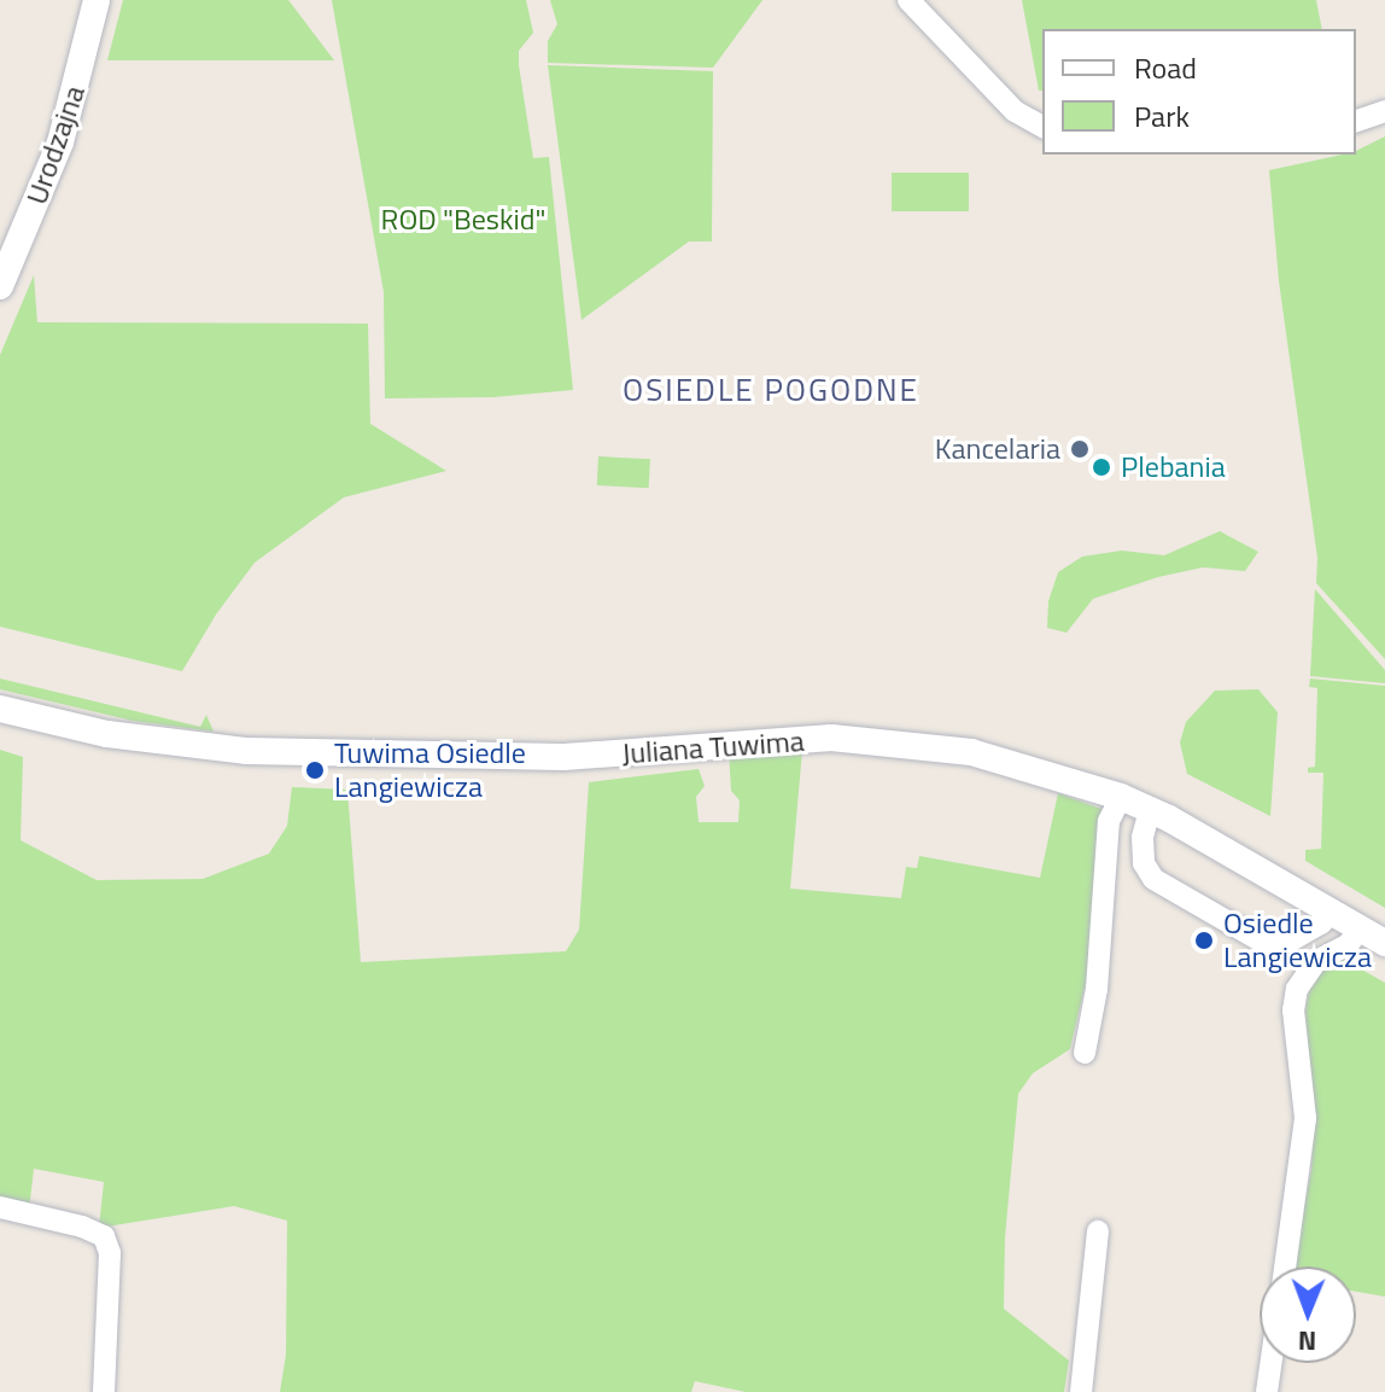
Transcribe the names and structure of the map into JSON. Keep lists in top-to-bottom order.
{
  "streets": {
    "street": ["Urodzajna", "Juliana Tuwima"]
  },
  "districts": ["OSIEDLE POGODNE"],
  "parks": ["ROD \"Beskid\""],
  "places": [
    "Kancelaria",
    "Plebania",
    "Tuwima Osiedle Langiewicza",
    "Osiedle Langiewicza"
  ],
  "legend": ["Road", "Park"],
  "north": "bottom"
}
